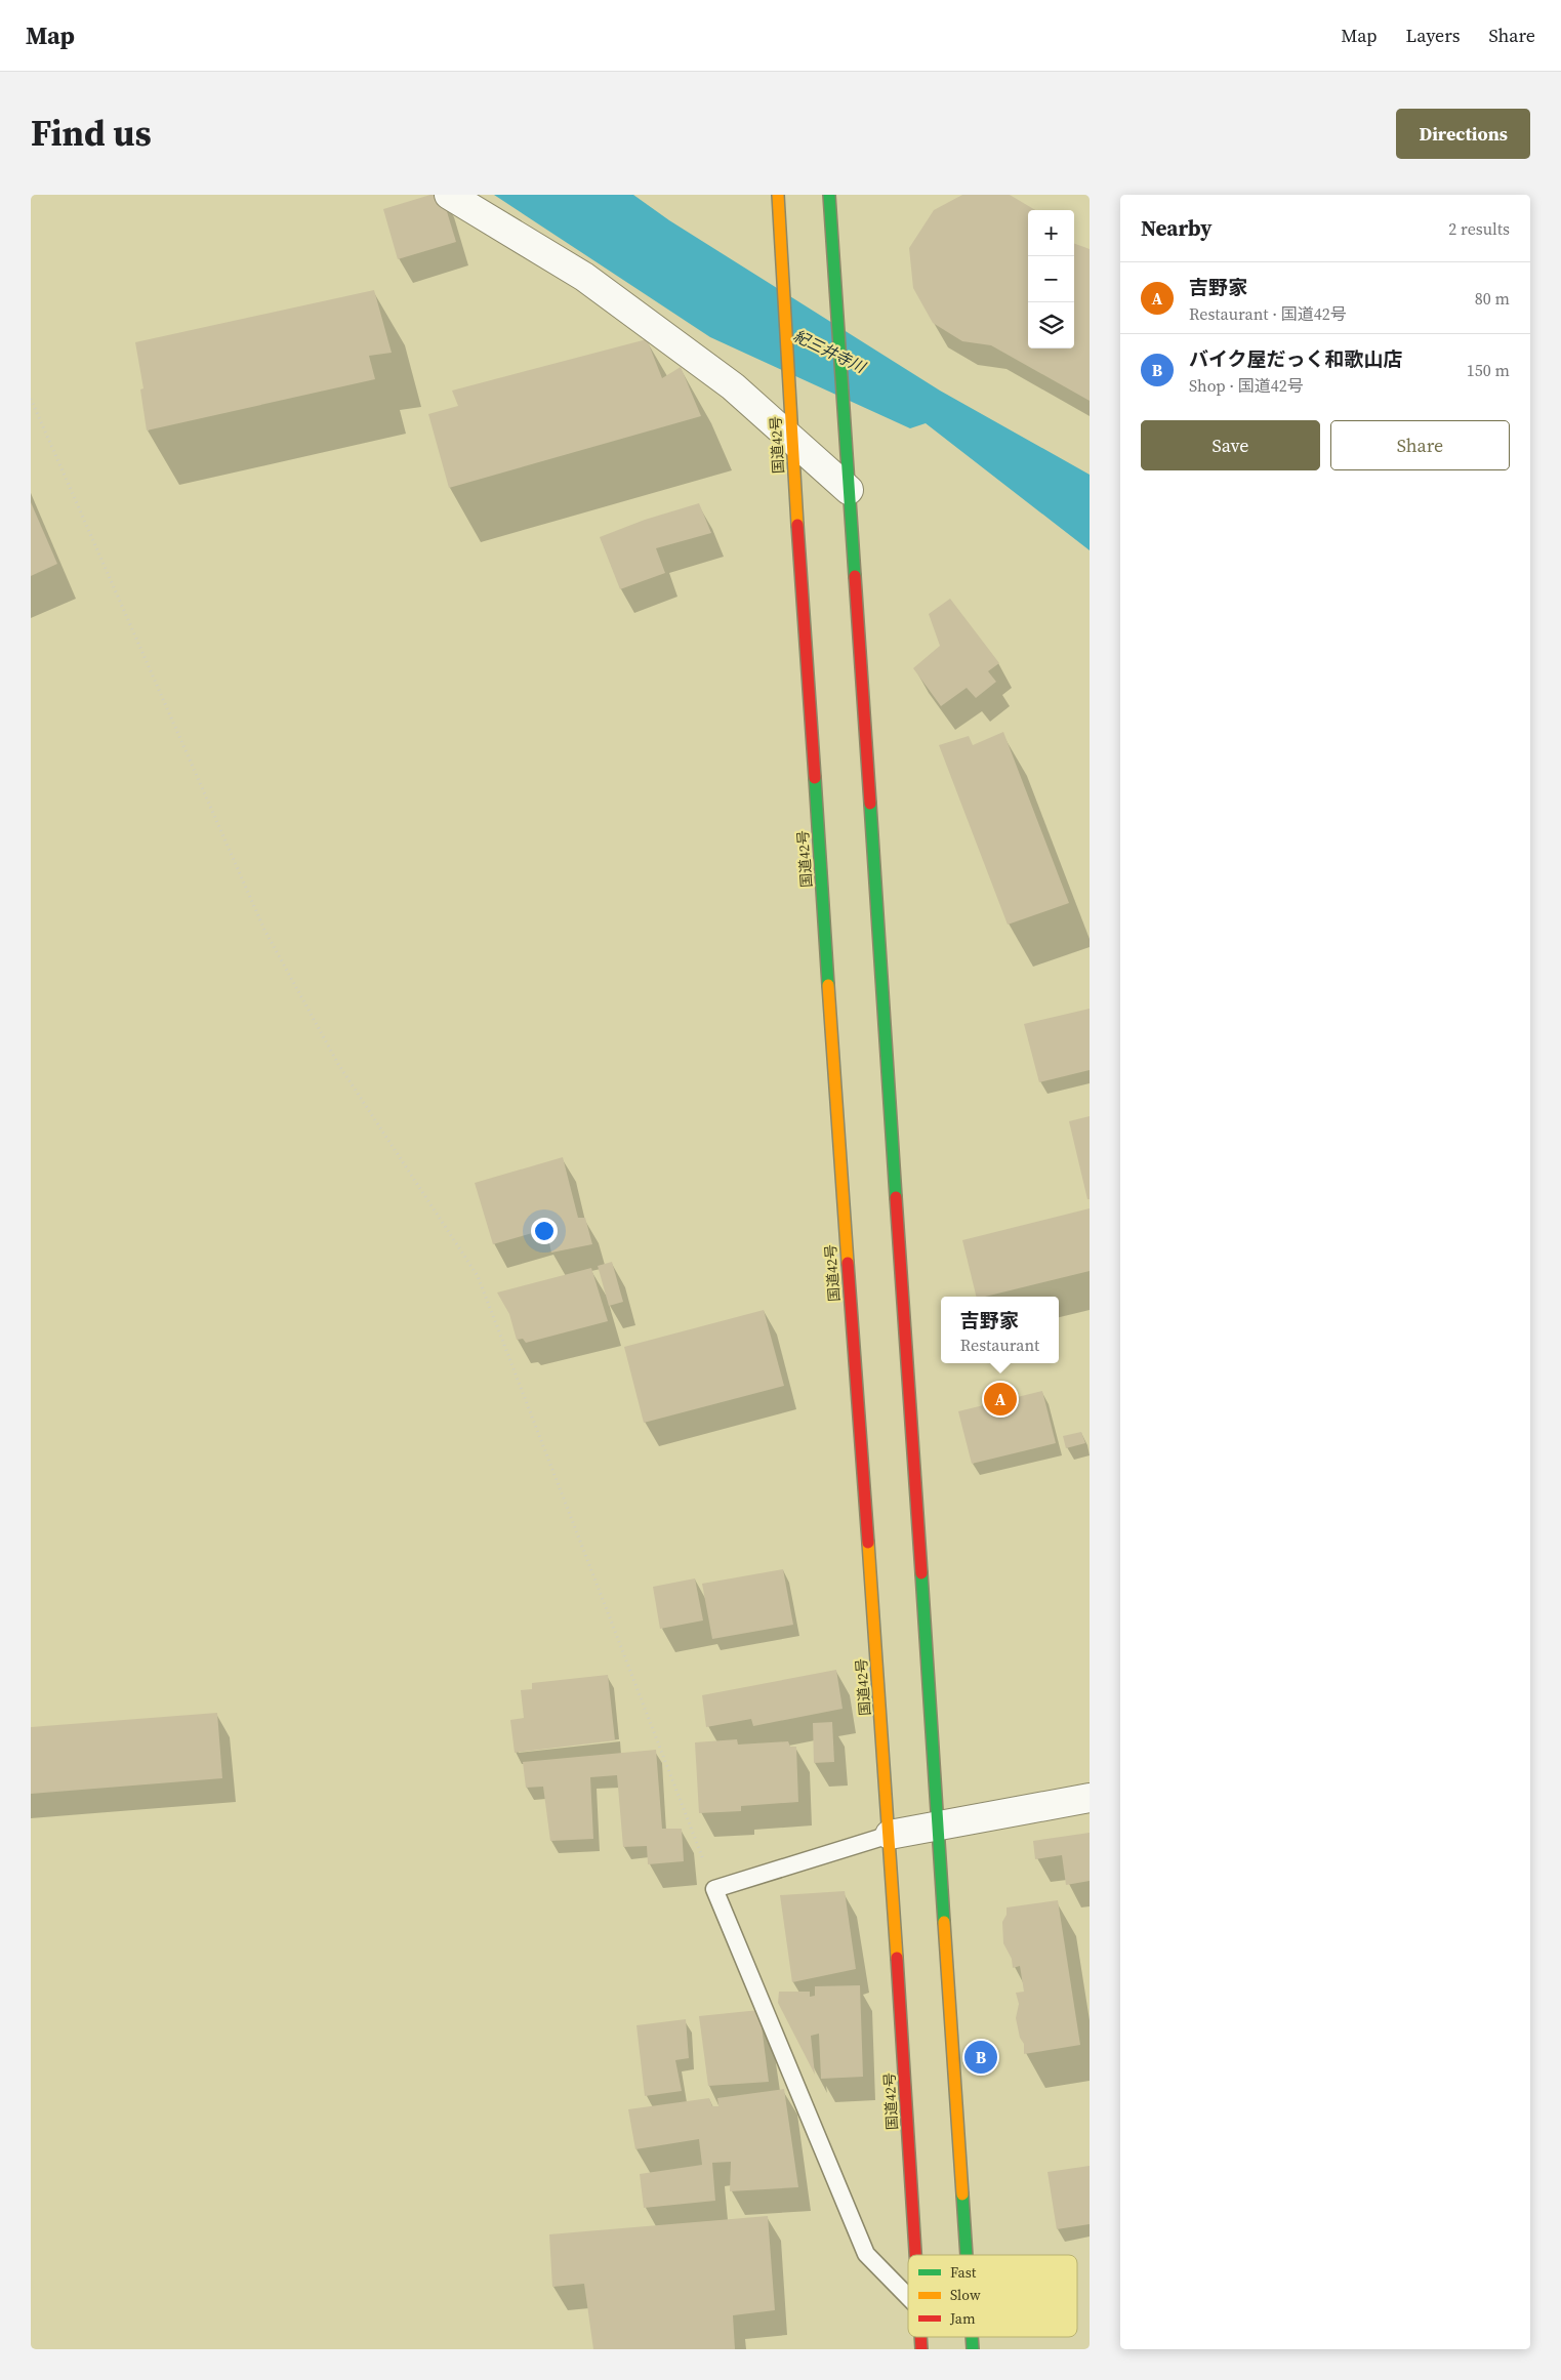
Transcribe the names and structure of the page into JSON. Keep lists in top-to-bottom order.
{
  "streets": {
    "highway": ["国道42号"]
  },
  "water": ["紀三井寺川"],
  "legend": ["Fast", "Slow", "Jam"],
  "page": {
    "header": "Map",
    "nav": ["Map", "Layers", "Share"],
    "title": "Find us",
    "buttons": [
      "Directions",
      ["Save", "Share"]
    ],
    "heading": ["Nearby", "2 results"],
    "map_buttons": ["+", "−"],
    "list": [
      {
        "mark": "A",
        "name": "吉野家",
        "note": "Restaurant · 国道42号",
        "value": "80 m"
      },
      {
        "mark": "B",
        "name": "バイク屋だっく和歌山店",
        "note": "Shop · 国道42号",
        "value": "150 m"
      }
    ],
    "popup": ["吉野家", "Restaurant"],
    "pins": ["A", "B"]
  }
}
